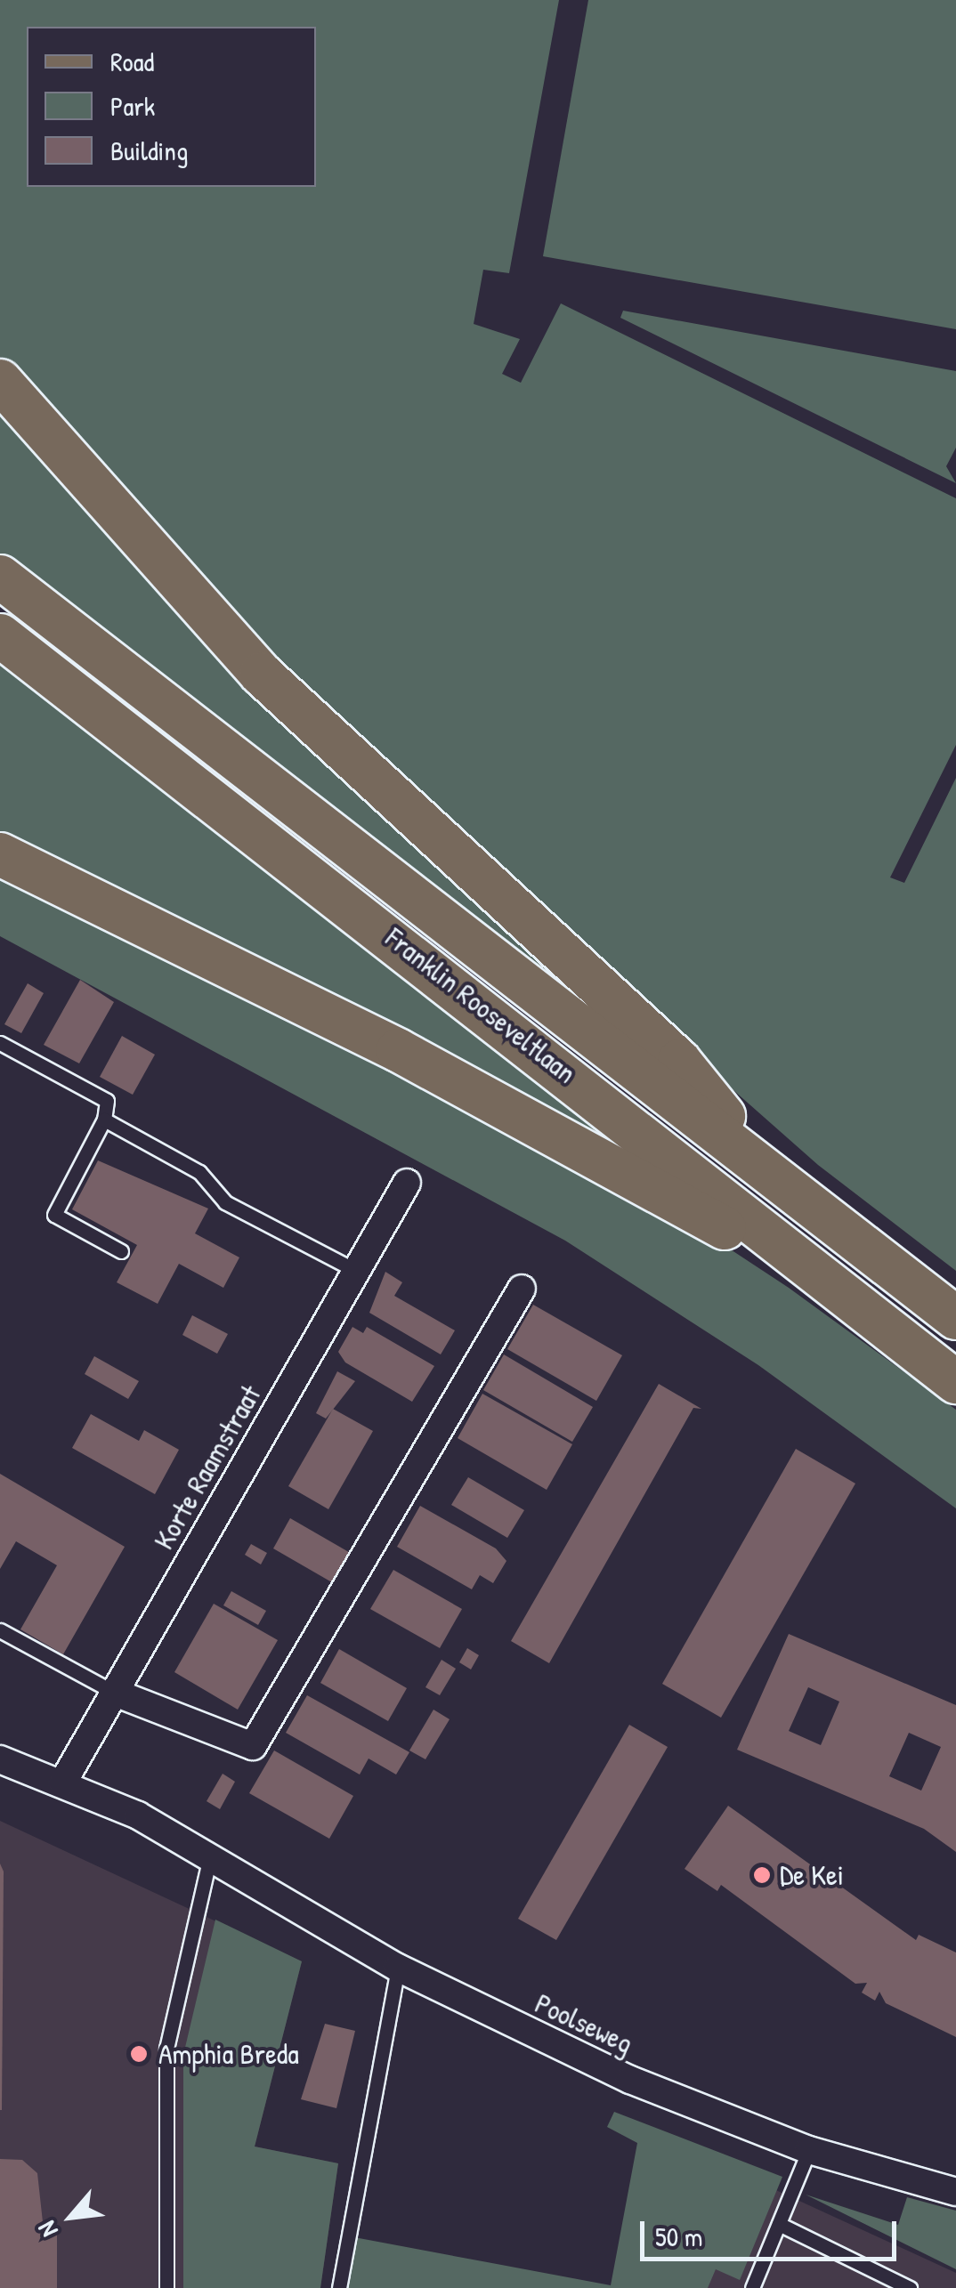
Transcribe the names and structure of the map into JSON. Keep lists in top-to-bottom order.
{
  "streets": {
    "main road": ["Franklin Rooseveltlaan"],
    "street": ["Korte Raamstraat", "Poolseweg"]
  },
  "crossings": [
    ["Korte Raamstraat", "Poolseweg"]
  ],
  "places": ["De Kei", "Amphia Breda"],
  "legend": ["Road", "Park", "Building"],
  "scale_bar": "50 m",
  "north": "bottom left"
}
